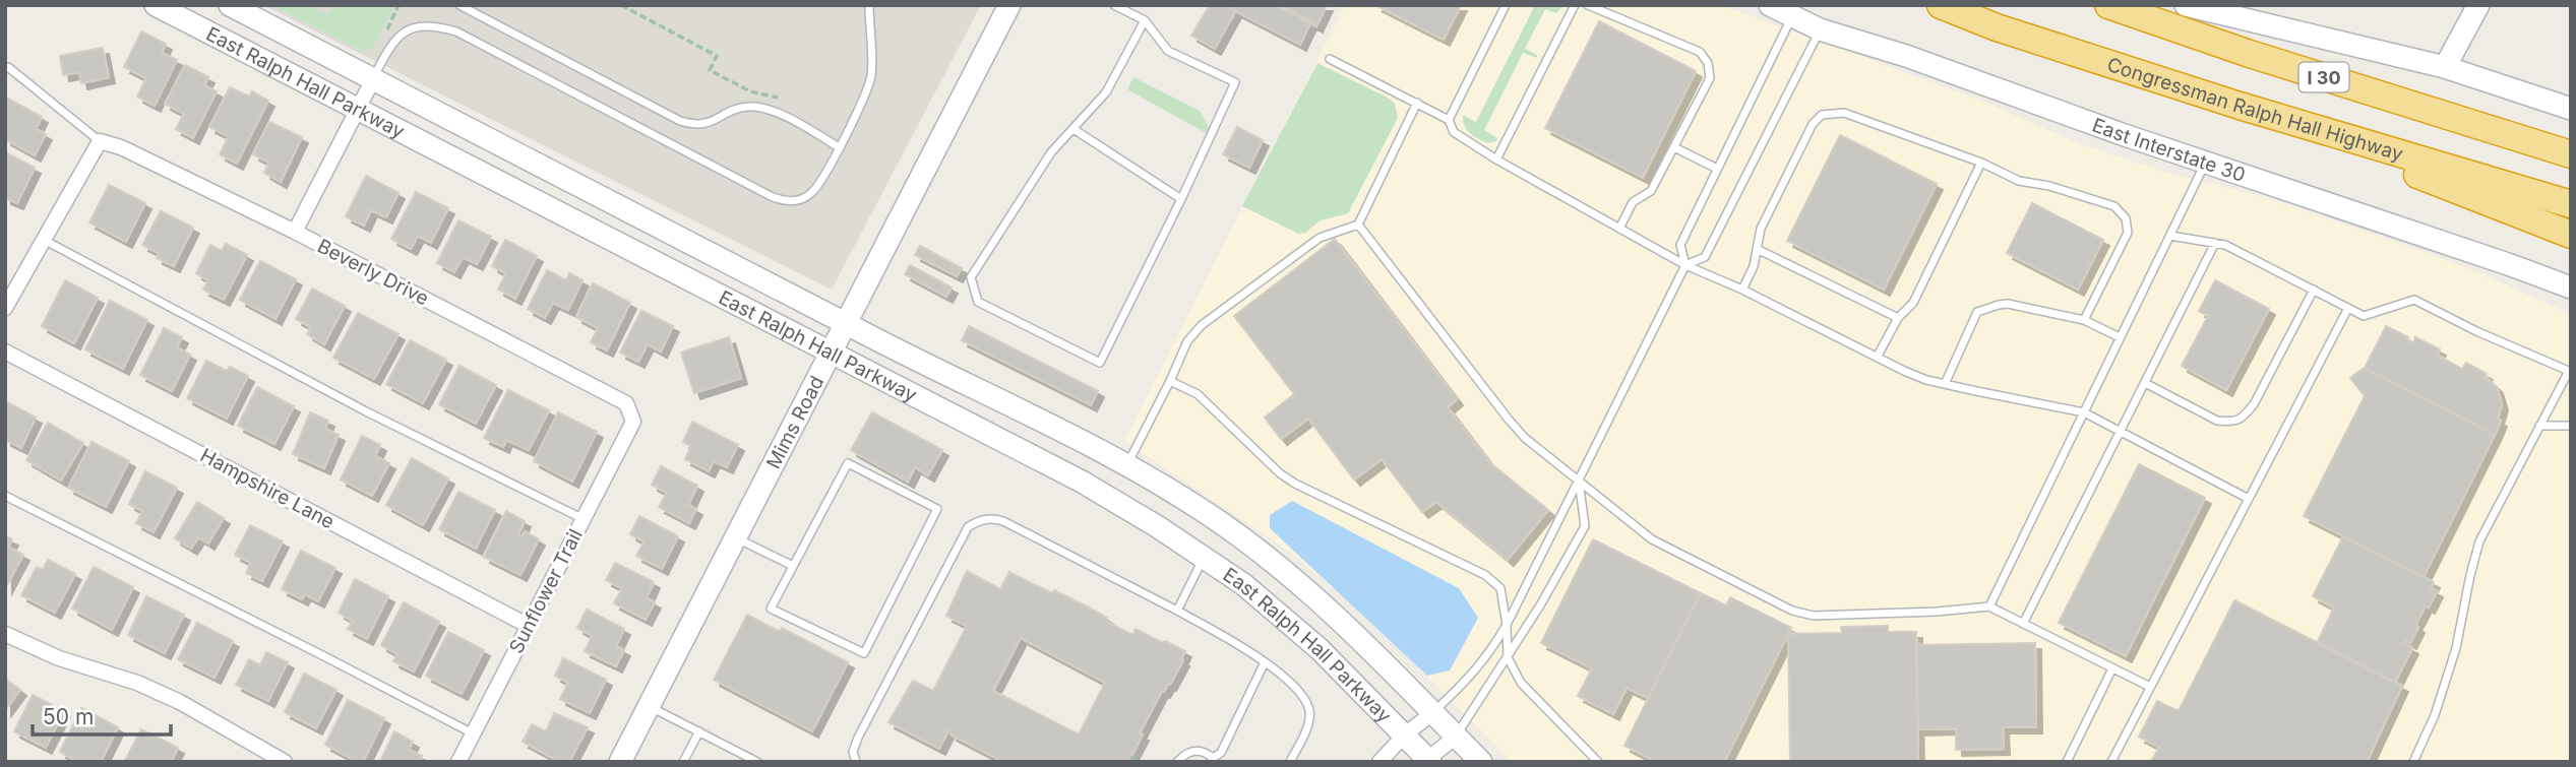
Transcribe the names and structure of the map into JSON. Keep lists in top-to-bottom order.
{
  "streets": {
    "highway": ["I 30", "Congressman Ralph Hall Highway"],
    "main road": ["East Ralph Hall Parkway", "East Interstate 30", "Mims Road"],
    "street": ["Beverly Drive", "Hampshire Lane", "Sunflower Trail"]
  },
  "crossings": [
    ["East Ralph Hall Parkway", "Mims Road"],
    ["Beverly Drive", "Sunflower Trail"],
    ["Hampshire Lane", "Sunflower Trail"]
  ],
  "scale_bar": "50 m"
}
